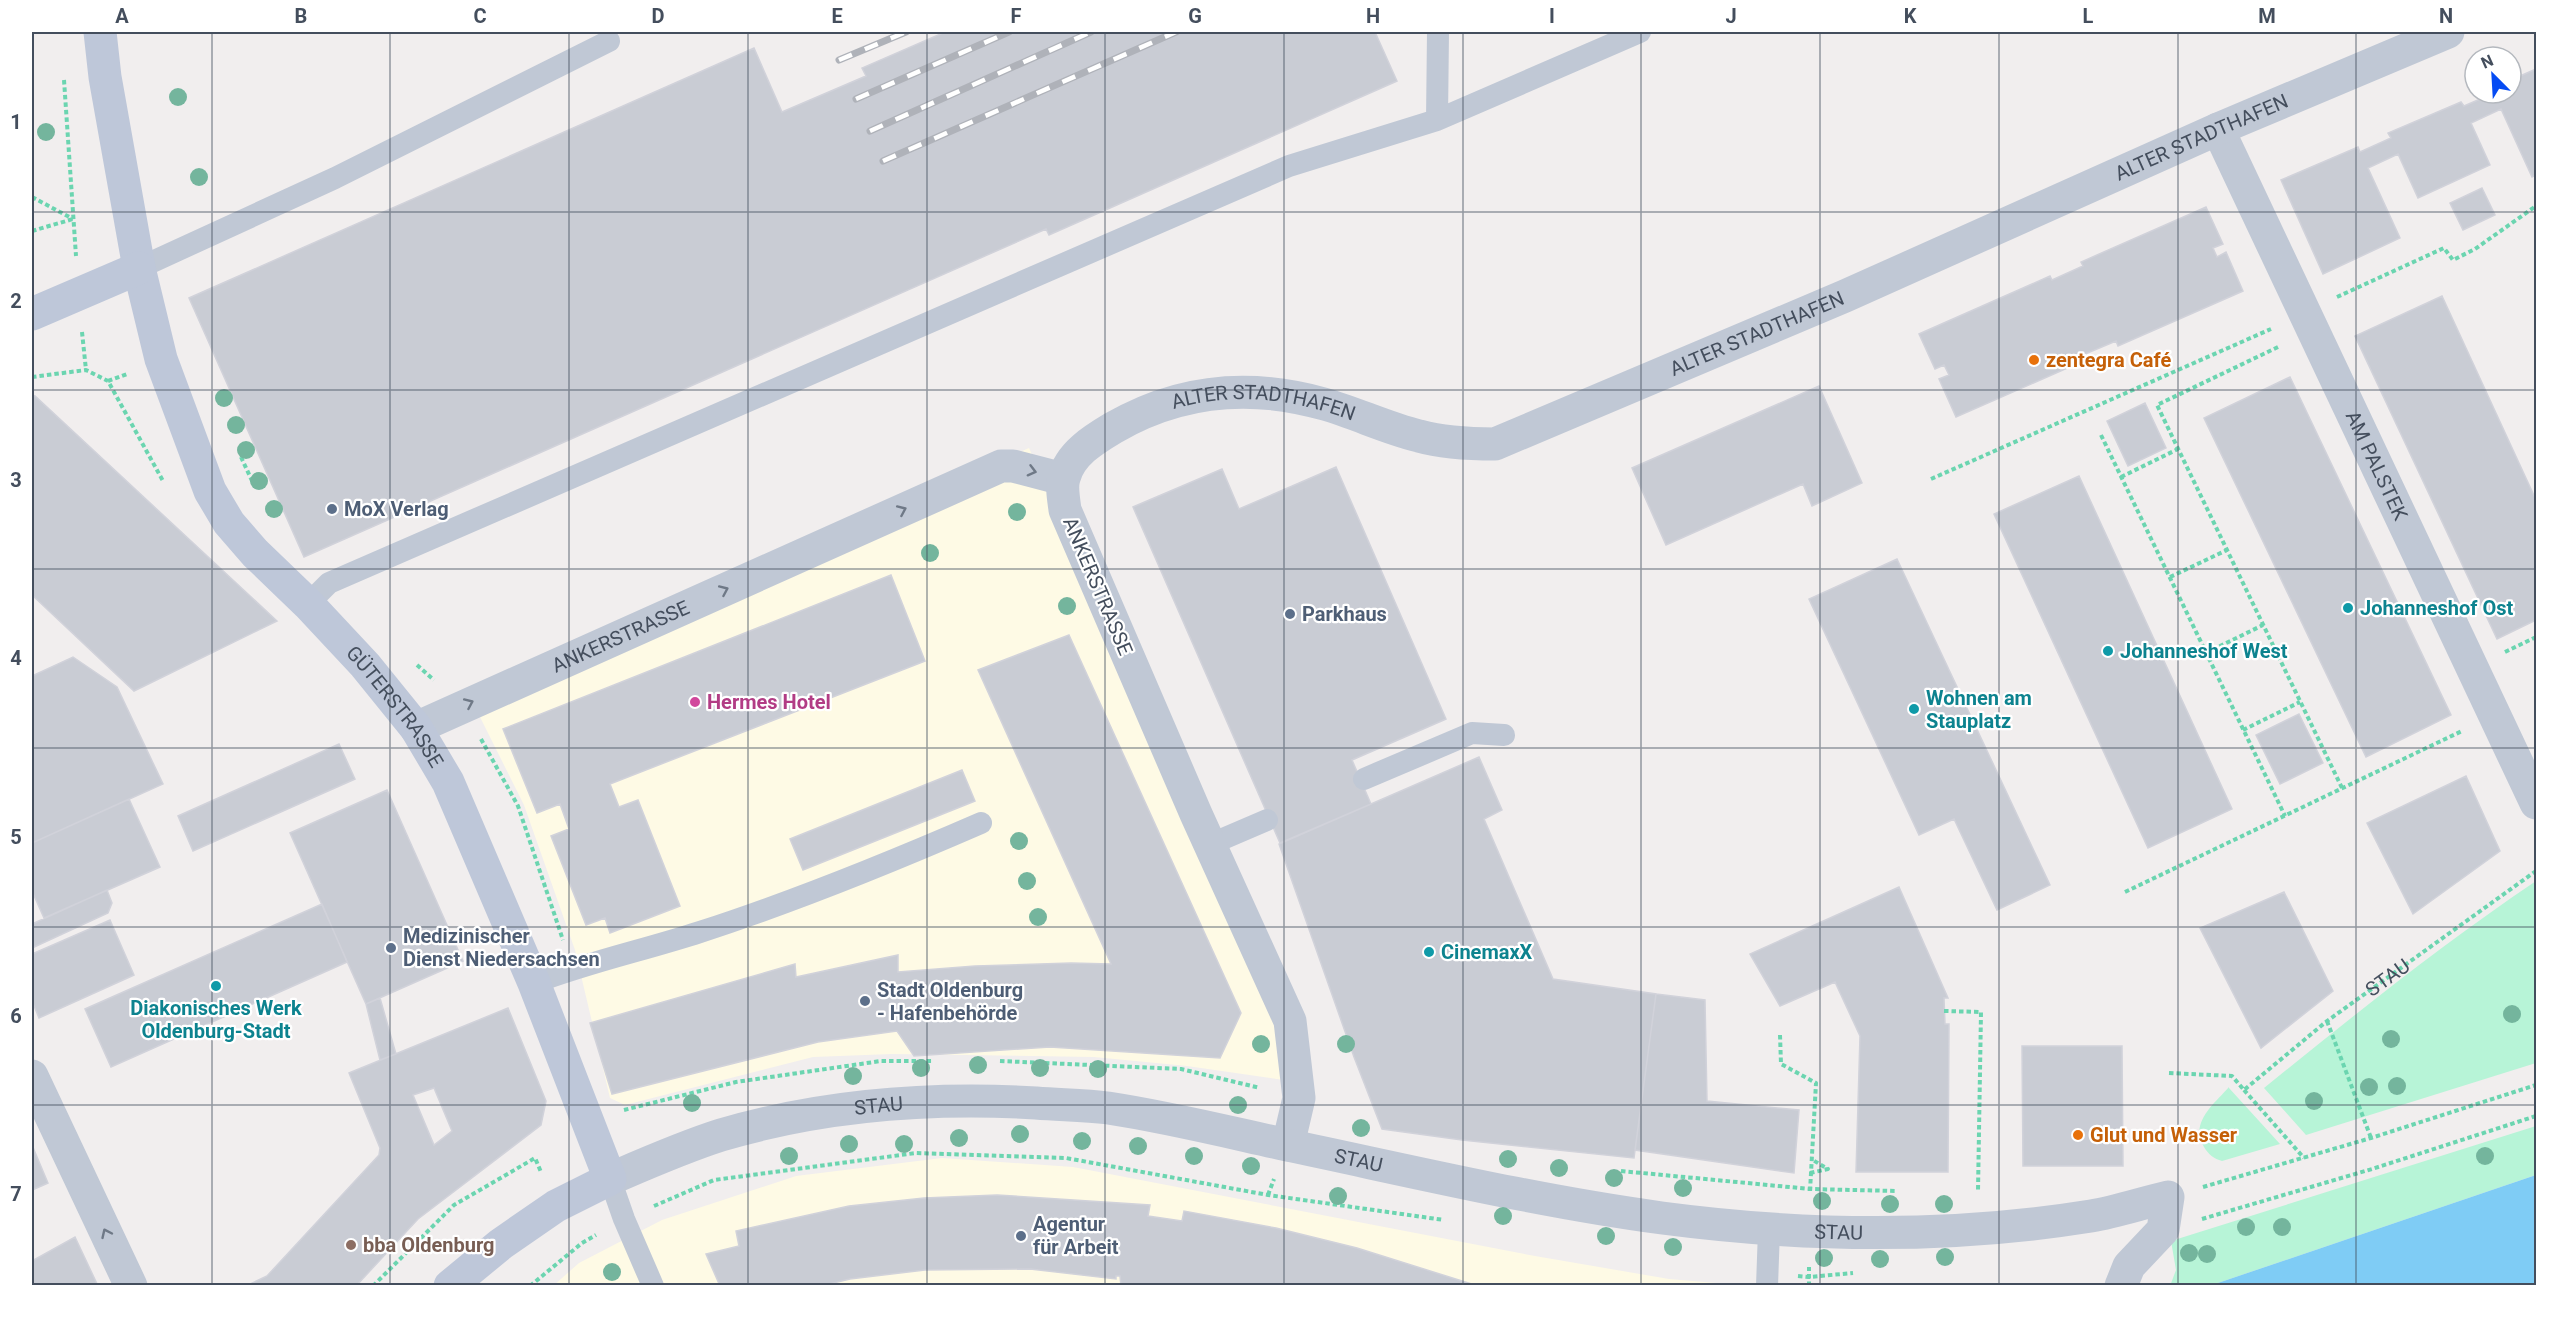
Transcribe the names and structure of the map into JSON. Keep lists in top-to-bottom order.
{
  "streets": {
    "street": [
      "ALTER STADTHAFEN",
      "AM PALSTEK",
      "ANKERSTRASSE",
      "GÜTERSTRASSE",
      "STAU"
    ]
  },
  "crossings": [
    ["ALTER STADTHAFEN", "AM PALSTEK"],
    ["ALTER STADTHAFEN", "ANKERSTRASSE"],
    ["ANKERSTRASSE", "GÜTERSTRASSE"],
    ["ANKERSTRASSE", "STAU"],
    ["GÜTERSTRASSE", "STAU"]
  ],
  "one_way": ["ANKERSTRASSE"],
  "places": [
    "zentegra Café",
    "MoX Verlag",
    "Johanneshof Ost",
    "Parkhaus",
    "Johanneshof West",
    "Hermes Hotel",
    "Wohnen am Stauplatz",
    "Medizinischer Dienst Niedersachsen",
    "CinemaxX",
    "Diakonisches Werk Oldenburg-Stadt",
    "Stadt Oldenburg - Hafenbehörde",
    "Glut und Wasser",
    "Agentur für Arbeit",
    "bba Oldenburg"
  ],
  "north": "top left",
  "grid": {
    "columns": [
      "A",
      "B",
      "C",
      "D",
      "E",
      "F",
      "G",
      "H",
      "I",
      "J",
      "K",
      "L",
      "M",
      "N"
    ],
    "rows": [
      "1",
      "2",
      "3",
      "4",
      "5",
      "6",
      "7"
    ]
  }
}
